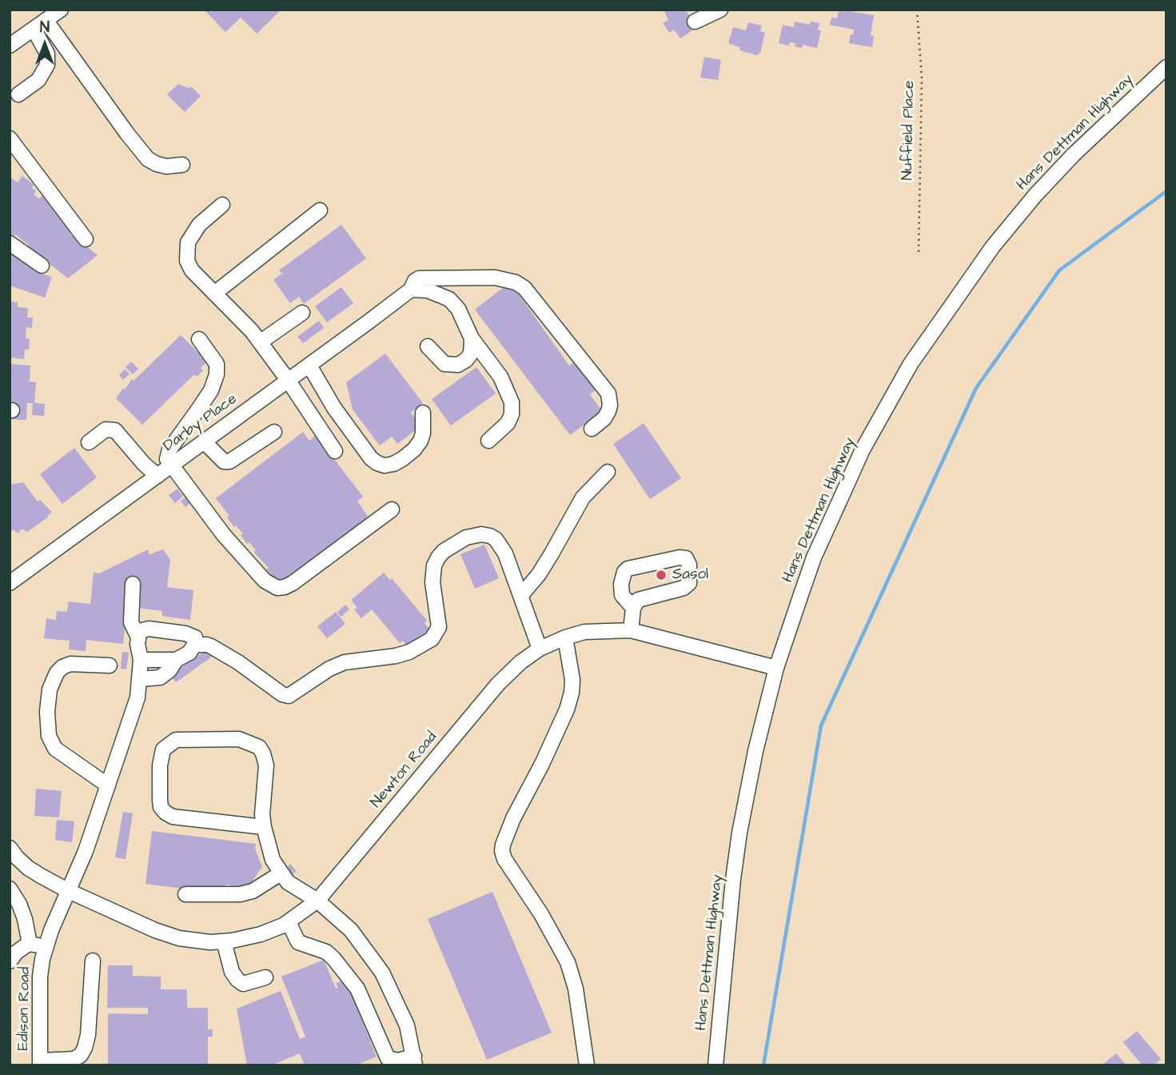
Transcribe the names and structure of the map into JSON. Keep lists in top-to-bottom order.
{
  "streets": {
    "street": [
      "Hans Dettman Highway",
      "Darby Place",
      "Newton Road",
      "Edison Road"
    ],
    "path": ["Nuffield Place"]
  },
  "crossings": [
    ["Hans Dettman Highway", "Newton Road"],
    ["Newton Road", "Edison Road"]
  ],
  "places": ["Sasol"],
  "north": "top"
}
